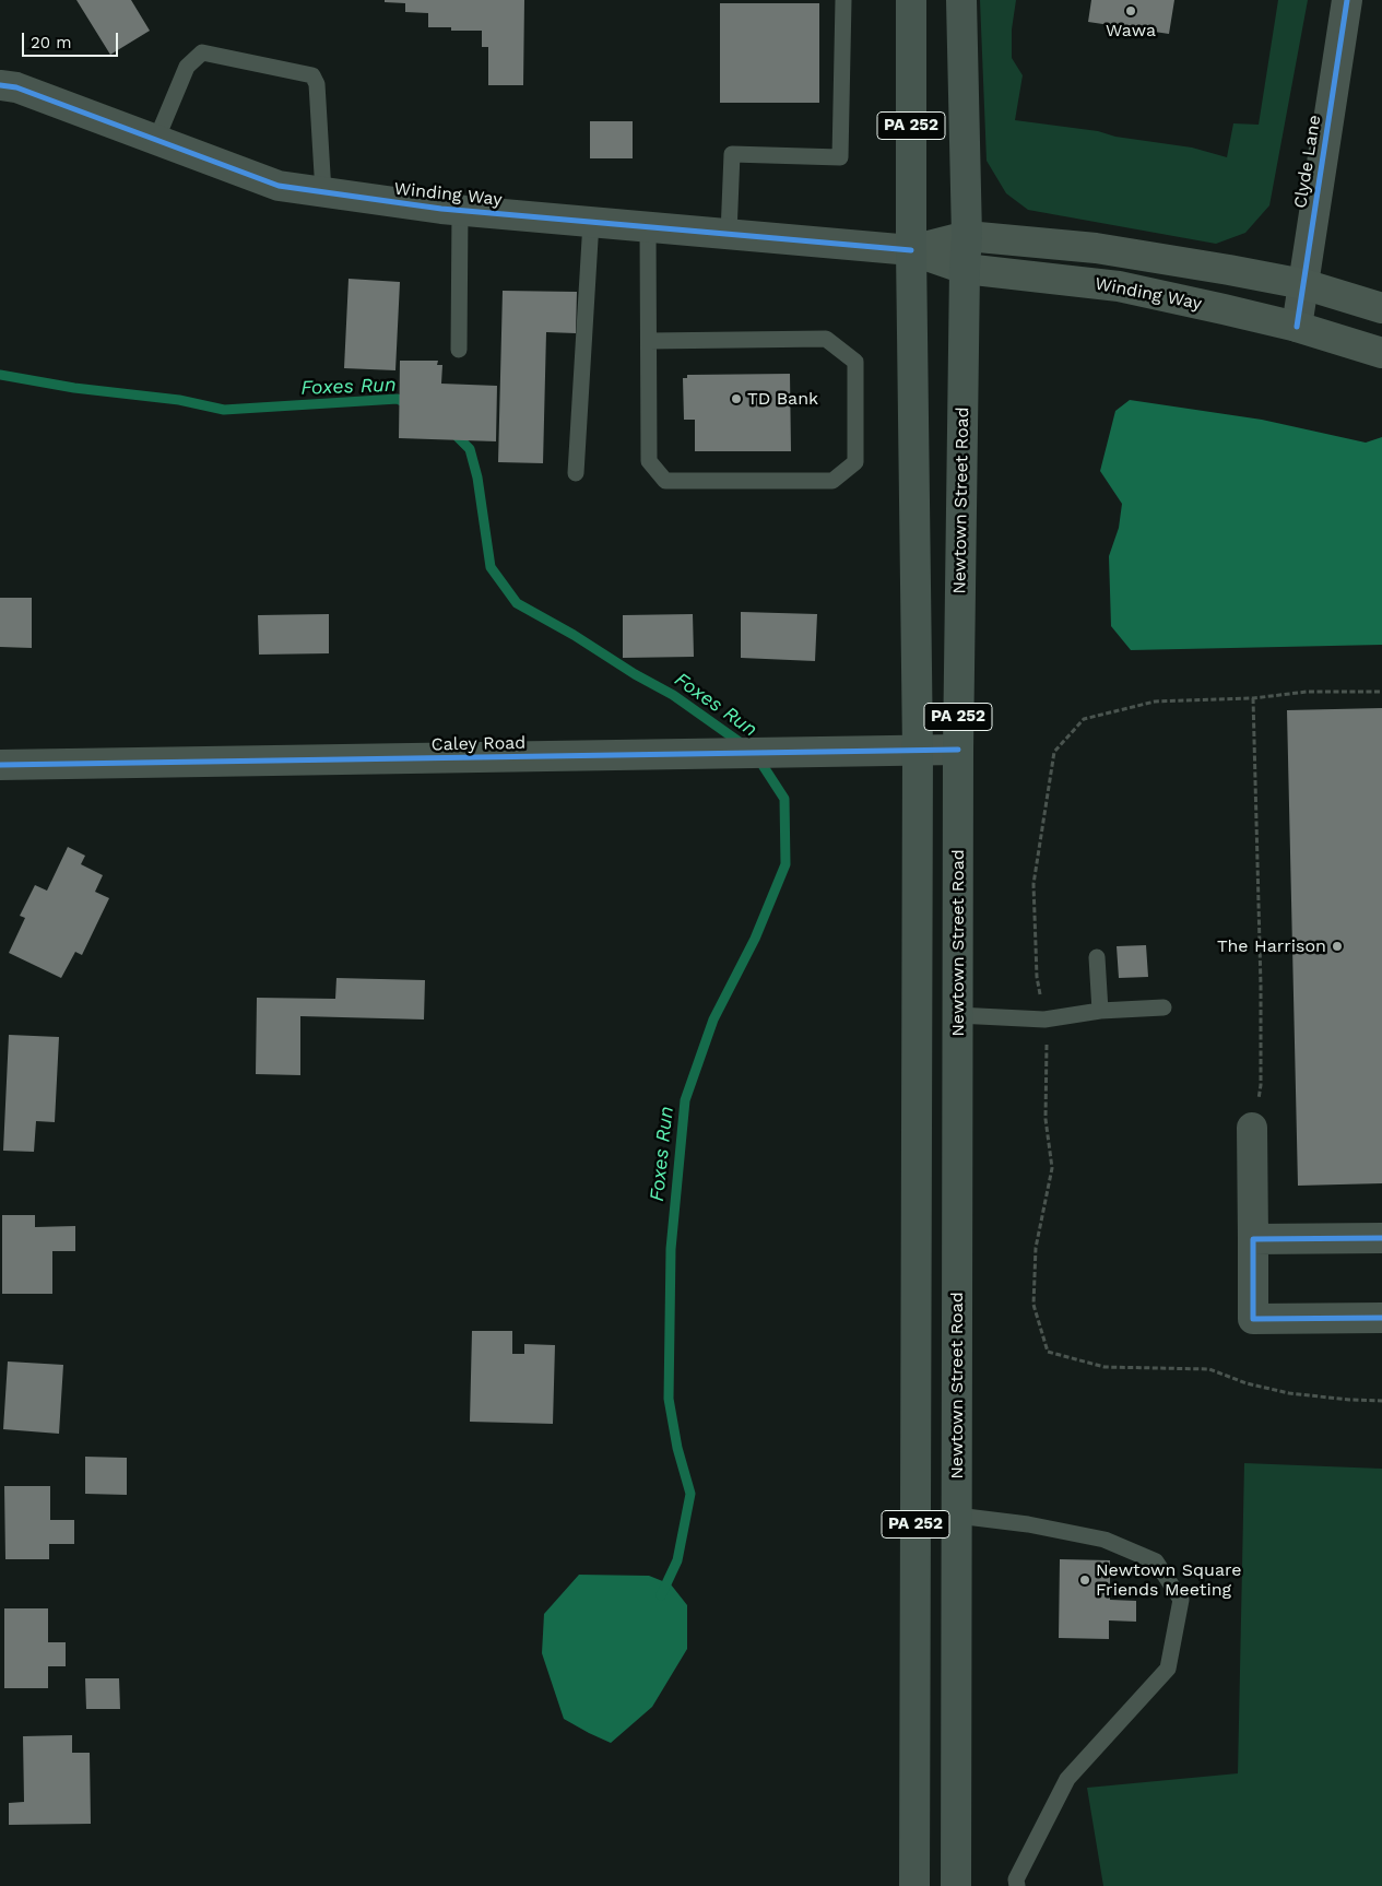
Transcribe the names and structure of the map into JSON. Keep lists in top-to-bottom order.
{
  "streets": {
    "main road": ["PA 252", "Winding Way", "Newtown Street Road"],
    "street": ["Clyde Lane", "Caley Road"]
  },
  "crossings": [
    ["PA 252", "Winding Way"],
    ["PA 252", "Caley Road"],
    ["Clyde Lane", "Winding Way"],
    ["Winding Way", "Newtown Street Road"],
    ["Newtown Street Road", "Caley Road"]
  ],
  "water": ["Foxes Run"],
  "places": [
    "Wawa",
    "TD Bank",
    "The Harrison",
    "Newtown Square Friends Meeting"
  ],
  "scale_bar": "20 m"
}
